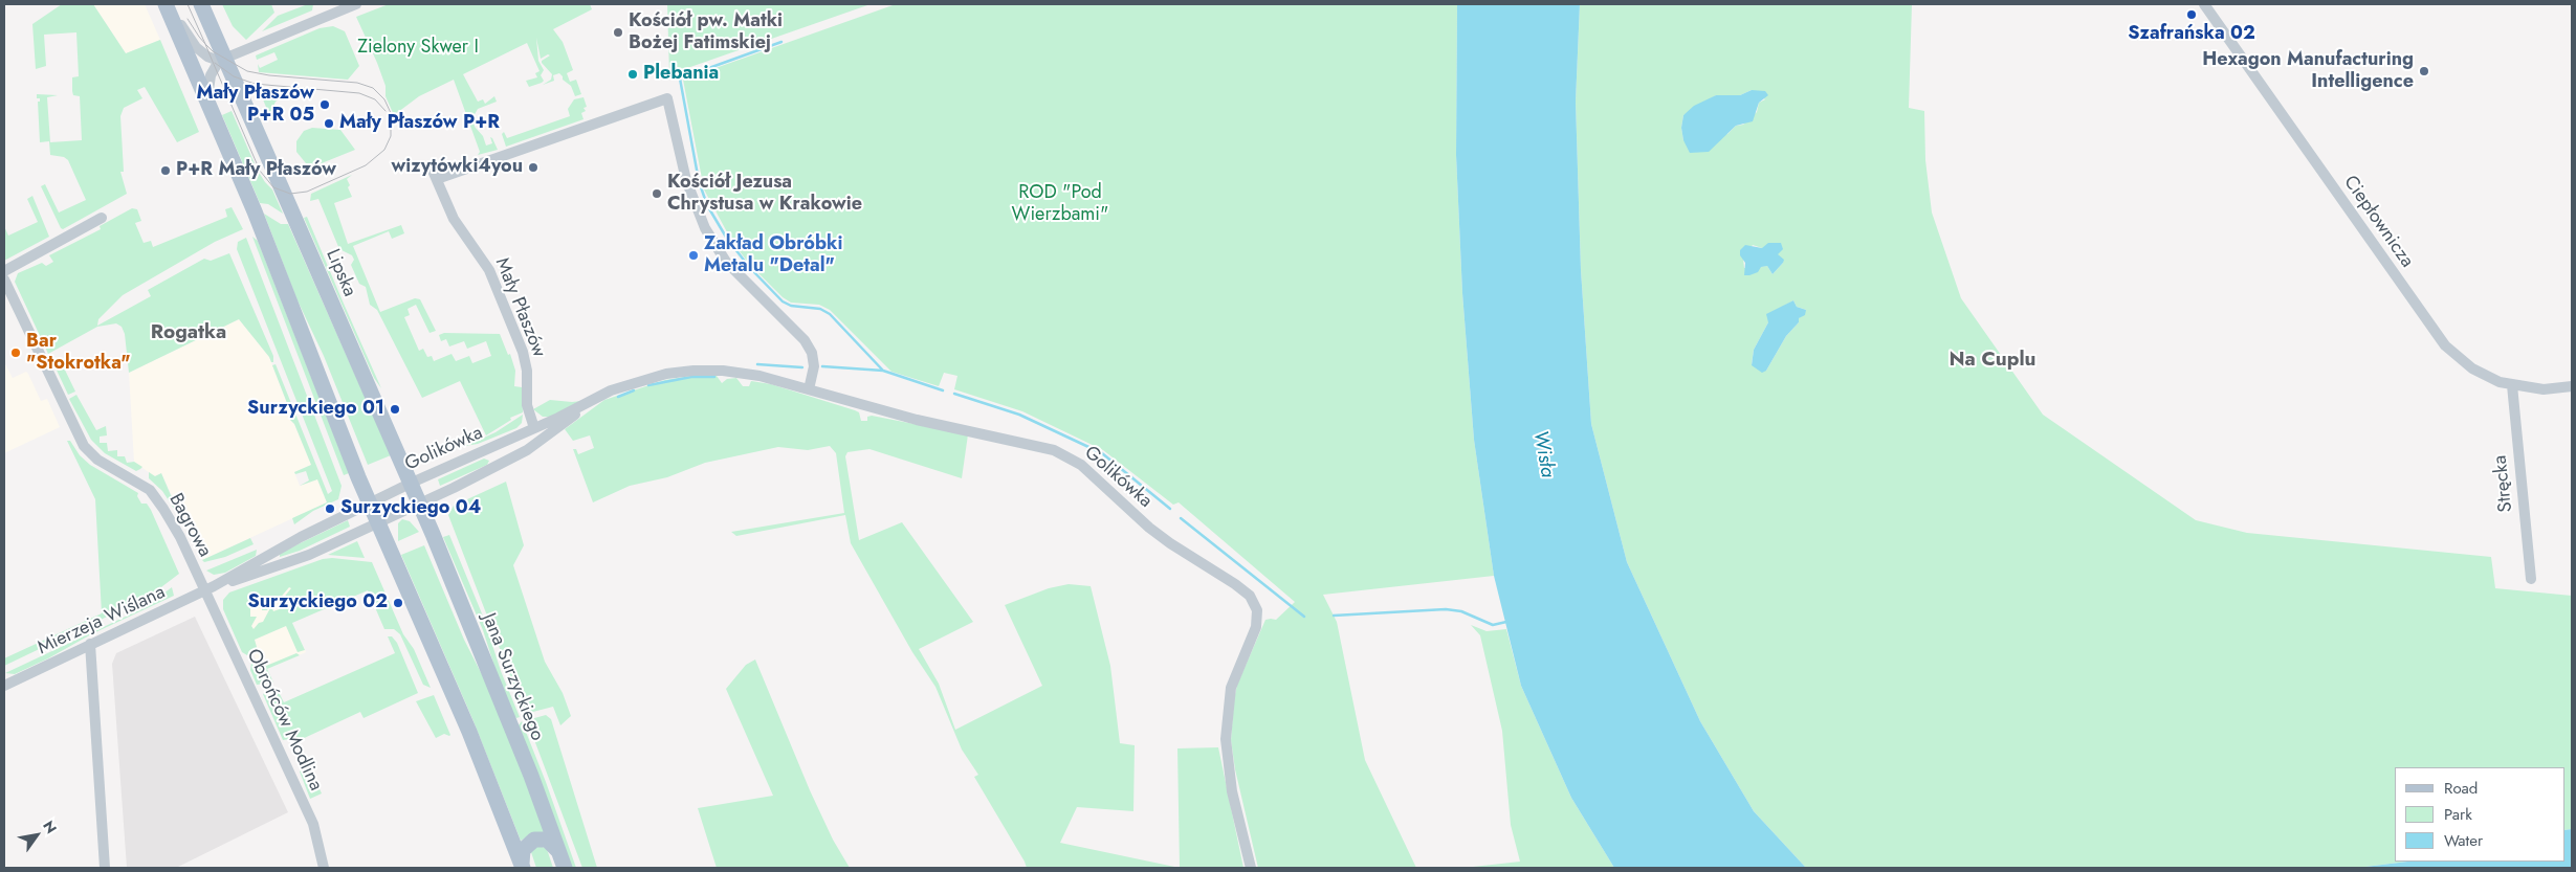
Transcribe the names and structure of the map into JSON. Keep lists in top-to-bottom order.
{
  "streets": {
    "main road": ["Lipska", "Jana Surzyckiego"],
    "street": [
      "Ciepłownicza",
      "Mały Płaszów",
      "Golikówka",
      "Stręcka",
      "Bagrowa",
      "Mierzeja Wiślana",
      "Obrońców Modlina"
    ]
  },
  "crossings": [
    ["Ciepłownicza", "Stręcka"],
    ["Lipska", "Golikówka"],
    ["Lipska", "Jana Surzyckiego"],
    ["Mały Płaszów", "Golikówka"],
    ["Golikówka", "Mierzeja Wiślana"],
    ["Golikówka", "Jana Surzyckiego"],
    ["Bagrowa", "Mierzeja Wiślana"],
    ["Bagrowa", "Obrońców Modlina"],
    ["Mierzeja Wiślana", "Obrońców Modlina"]
  ],
  "districts": ["Rogatka", "Na Cuplu"],
  "water": ["Wisła"],
  "parks": ["Zielony Skwer I", "ROD \"Pod Wierzbami\""],
  "places": [
    "Szafrańska 02",
    "Kościół pw. Matki Bożej Fatimskiej",
    "Hexagon Manufacturing Intelligence",
    "Plebania",
    "Mały Płaszów P+R 05",
    "Mały Płaszów P+R",
    "wizytówki4you",
    "P+R Mały Płaszów",
    "Kościół Jezusa Chrystusa w Krakowie",
    "Zakład Obróbki Metalu \"Detal\"",
    "Bar \"Stokrotka\"",
    "Surzyckiego 01",
    "Surzyckiego 04",
    "Surzyckiego 02"
  ],
  "legend": ["Road", "Park", "Water"],
  "north": "top right"
}
